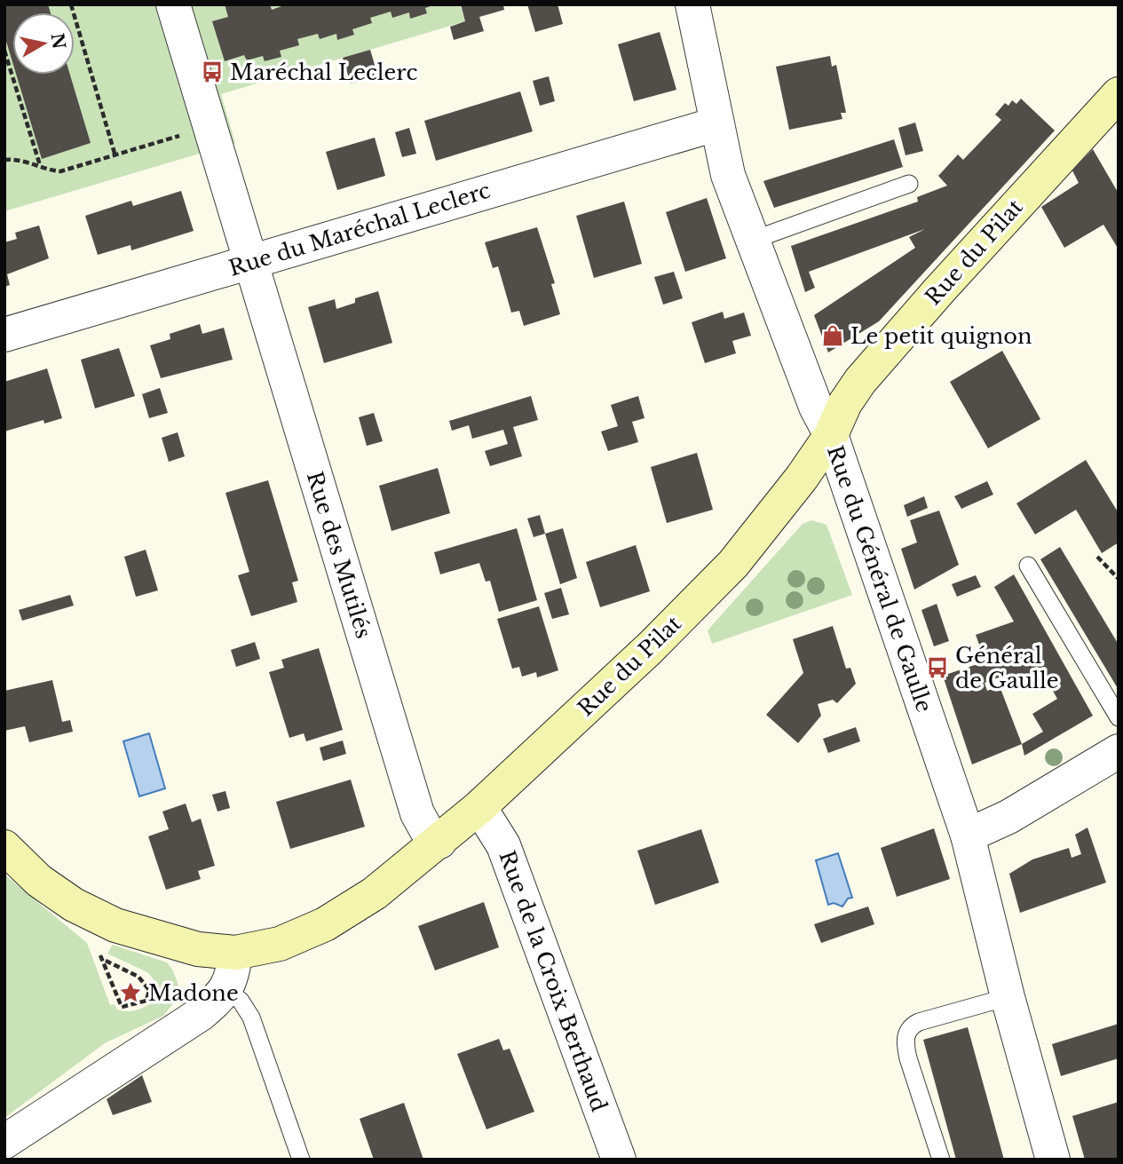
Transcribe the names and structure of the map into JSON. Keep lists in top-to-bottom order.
{
  "streets": {
    "main road": ["Rue du Pilat"],
    "street": [
      "Rue du Maréchal Leclerc",
      "Rue des Mutilés",
      "Rue du Général de Gaulle",
      "Rue de la Croix Berthaud"
    ]
  },
  "crossings": [
    ["Rue du Maréchal Leclerc", "Rue des Mutilés"],
    ["Rue du Maréchal Leclerc", "Rue du Général de Gaulle"],
    ["Rue du Pilat", "Rue des Mutilés"],
    ["Rue du Pilat", "Rue du Général de Gaulle"],
    ["Rue du Pilat", "Rue de la Croix Berthaud"]
  ],
  "places": {
    "bus stop": ["Maréchal Leclerc", "Général de Gaulle"],
    "shop": ["Le petit quignon"],
    "place": ["Madone"]
  },
  "north": "right"
}
